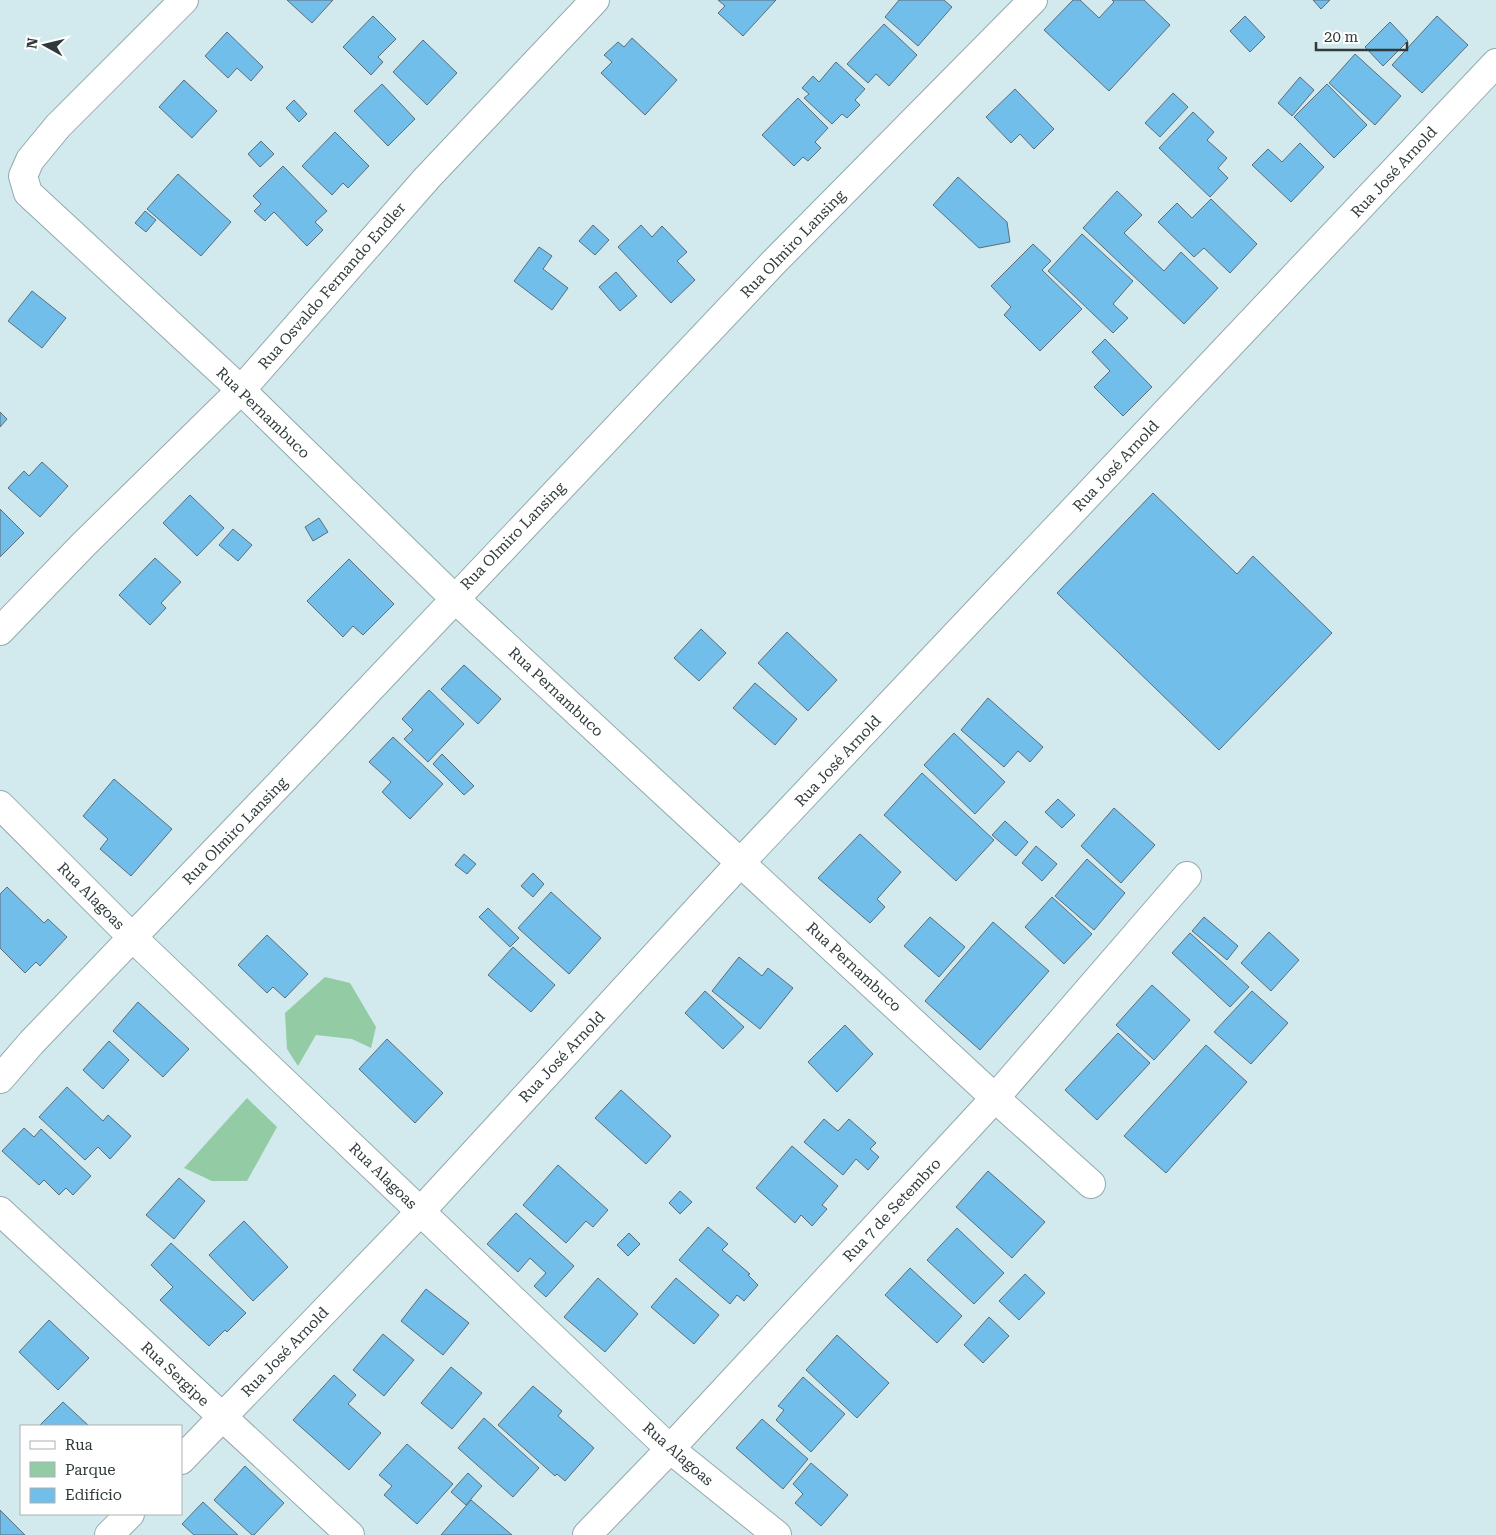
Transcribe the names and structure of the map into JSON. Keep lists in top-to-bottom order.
{
  "streets": {
    "street": [
      "Rua José Arnold",
      "Rua Olmiro Lansing",
      "Rua Osvaldo Fernando Endler",
      "Rua Pernambuco",
      "Rua Alagoas",
      "Rua 7 de Setembro",
      "Rua Sergipe"
    ]
  },
  "crossings": [
    ["Rua José Arnold", "Rua Pernambuco"],
    ["Rua José Arnold", "Rua Alagoas"],
    ["Rua José Arnold", "Rua Sergipe"],
    ["Rua Olmiro Lansing", "Rua Pernambuco"],
    ["Rua Olmiro Lansing", "Rua Alagoas"],
    ["Rua Osvaldo Fernando Endler", "Rua Pernambuco"],
    ["Rua Pernambuco", "Rua 7 de Setembro"],
    ["Rua Alagoas", "Rua 7 de Setembro"]
  ],
  "legend": ["Rua", "Parque", "Edifício"],
  "scale_bar": "20 m",
  "north": "left"
}
